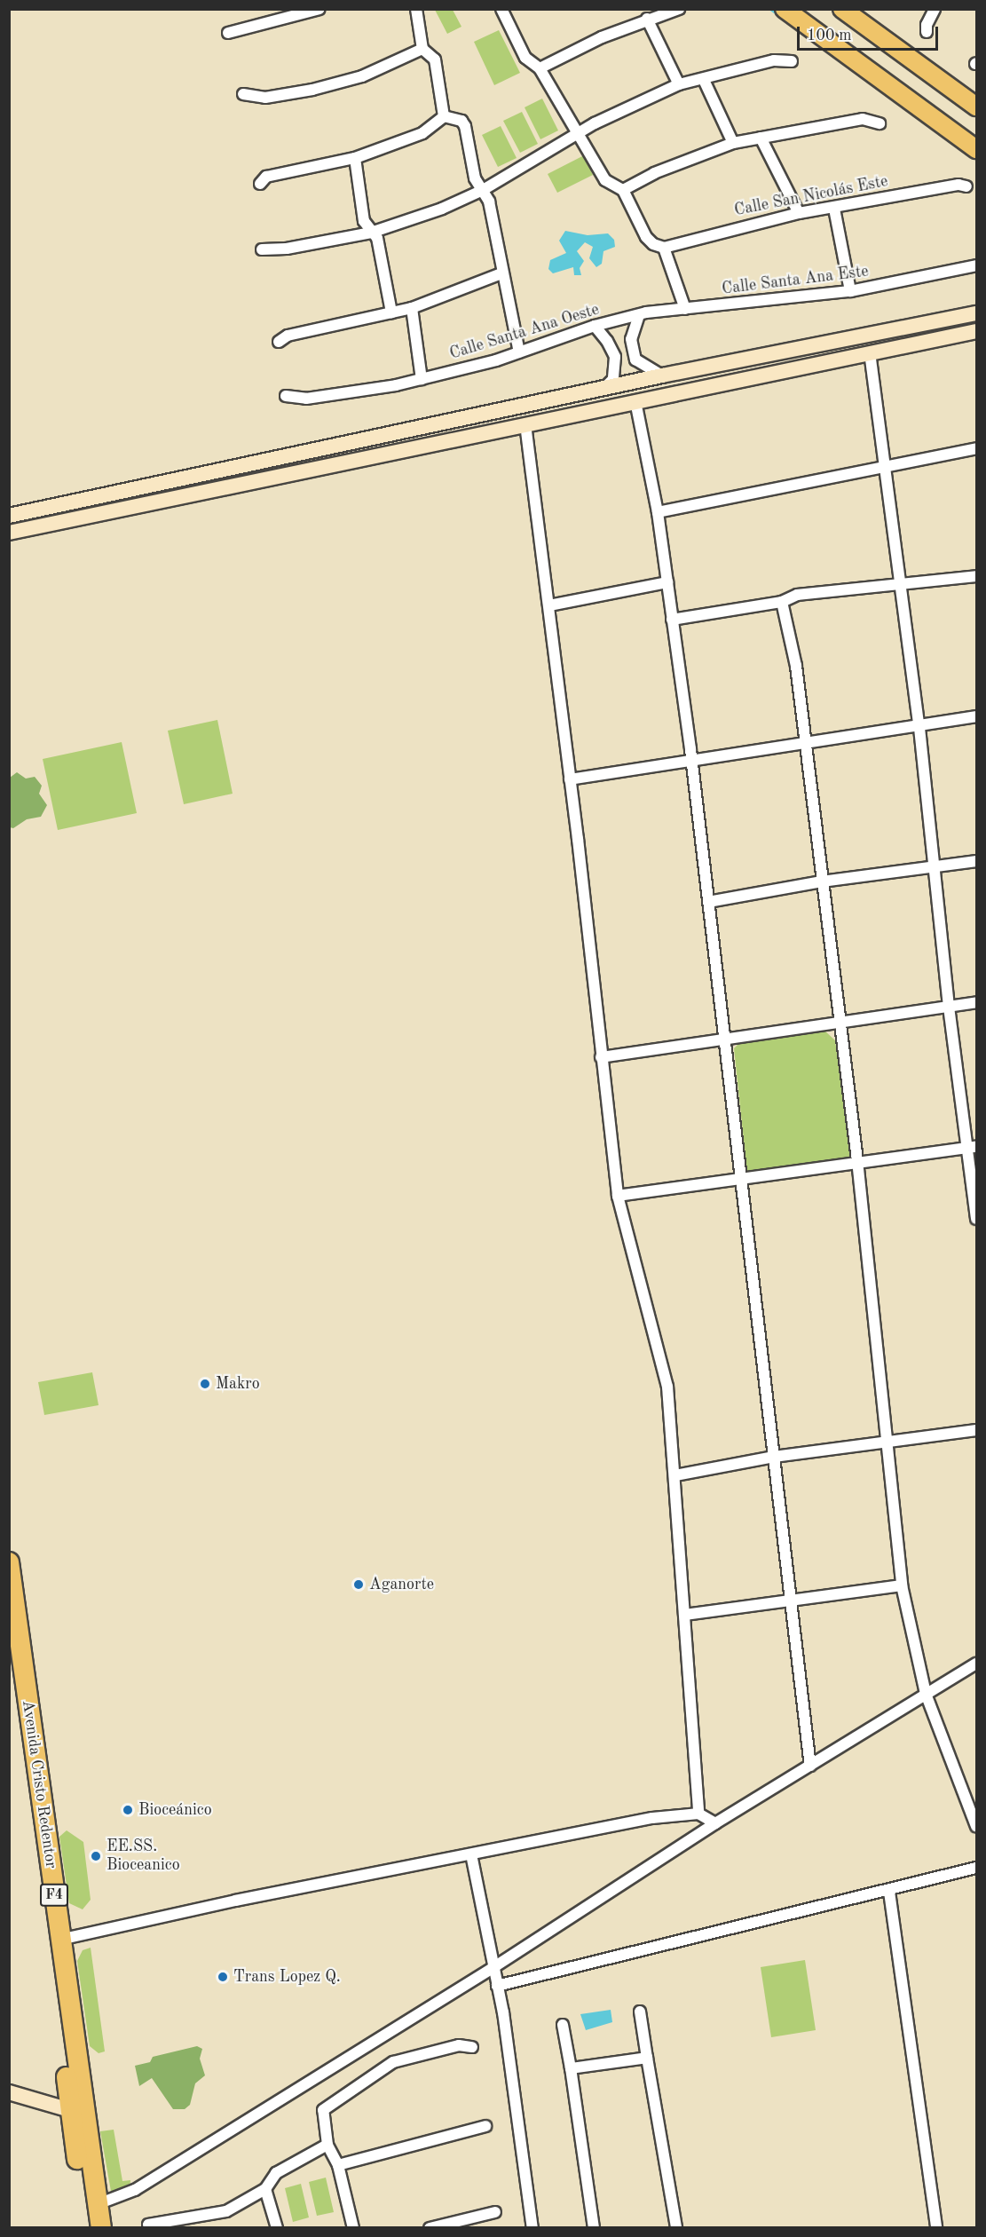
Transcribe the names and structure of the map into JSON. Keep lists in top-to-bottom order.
{
  "streets": {
    "highway": ["Avenida Cristo Redentor", "F4"],
    "street": ["Calle San Nicolás Este", "Calle Santa Ana Este", "Calle Santa Ana Oeste"]
  },
  "crossings": [
    ["Calle Santa Ana Este", "Calle Santa Ana Oeste"]
  ],
  "places": [
    "Makro",
    "Aganorte",
    "Bioceánico",
    "EE.SS. Bioceanico",
    "Trans Lopez Q."
  ],
  "scale_bar": "100 m"
}
